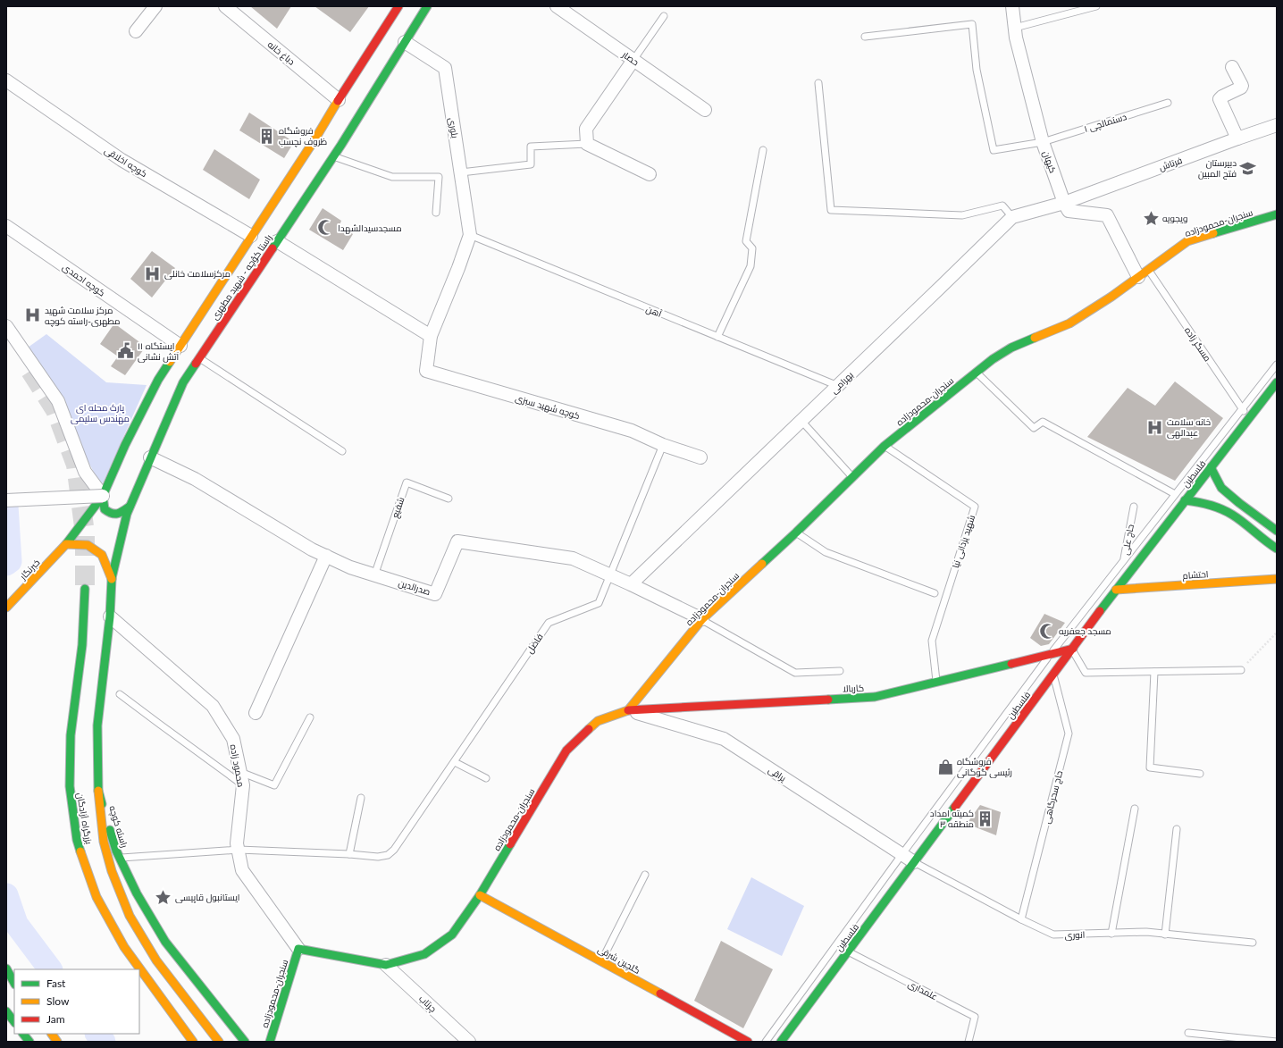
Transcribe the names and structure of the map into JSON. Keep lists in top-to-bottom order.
{
  "streets": {
    "main road": [
      "سنجران-محمودزاده",
      "راستا کؤچه - شهید مطهری",
      "فلسطین",
      "خبرنگار",
      "احتشام",
      "کاربالا",
      "بزرگراه آزادگان",
      "راسته کوچه",
      "گلچین شرقی"
    ],
    "street": [
      "دباغ خانه",
      "حصار",
      "بلوری",
      "کوچه اخلاقی",
      "کیهان",
      "فرتاش",
      "کوچه احمدی",
      "بهرامی",
      "کوچه شهید سبزی",
      "صدرالدین",
      "محمود زاده",
      "یراقی",
      "چرتاب"
    ],
    "lane": [
      "دستمالچی ۱",
      "آهن",
      "مسگر زاده",
      "شفیع",
      "حاج علی",
      "شهید یزدانی نیا",
      "فاضل",
      "حاج سحرگاهی",
      "انوری",
      "علمداری"
    ]
  },
  "crossings": [
    ["دباغ خانه", "راستا کؤچه - شهید مطهری"],
    ["دستمالچی ۱", "کیهان"],
    ["بلوری", "راستا کؤچه - شهید مطهری"],
    ["بلوری", "آهن"],
    ["بلوری", "کوچه شهید سبزی"],
    ["کوچه اخلاقی", "راستا کؤچه - شهید مطهری"],
    ["کیهان", "فرتاش"],
    ["کیهان", "بهرامی"],
    ["فرتاش", "بهرامی"],
    ["سنجران-محمودزاده", "مسگر زاده"],
    ["سنجران-محمودزاده", "شهید یزدانی نیا"],
    ["سنجران-محمودزاده", "صدرالدین"],
    ["سنجران-محمودزاده", "کاربالا"],
    ["سنجران-محمودزاده", "محمود زاده"],
    ["سنجران-محمودزاده", "یراقی"],
    ["سنجران-محمودزاده", "گلچین شرقی"],
    ["سنجران-محمودزاده", "چرتاب"],
    ["راستا کؤچه - شهید مطهری", "کوچه احمدی"],
    ["راستا کؤچه - شهید مطهری", "خبرنگار"],
    ["راستا کؤچه - شهید مطهری", "صدرالدین"],
    ["راستا کؤچه - شهید مطهری", "راسته کوچه"],
    ["آهن", "بهرامی"],
    ["آهن", "کوچه شهید سبزی"],
    ["مسگر زاده", "فلسطین"],
    ["بهرامی", "صدرالدین"],
    ["کوچه شهید سبزی", "فاضل"],
    ["فلسطین", "حاج علی"],
    ["فلسطین", "احتشام"],
    ["فلسطین", "کاربالا"],
    ["فلسطین", "یراقی"],
    ["فلسطین", "حاج سحرگاهی"],
    ["فلسطین", "انوری"],
    ["فلسطین", "علمداری"],
    ["شفیع", "صدرالدین"],
    ["شهید یزدانی نیا", "کاربالا"],
    ["صدرالدین", "فاضل"],
    ["کاربالا", "یراقی"],
    ["محمود زاده", "راسته کوچه"],
    ["یراقی", "انوری"],
    ["حاج سحرگاهی", "انوری"]
  ],
  "parks": ["پارک محله ای مهندس سلیمی"],
  "places": {
    "building": ["فروشگاه ظروف نچسب", "کمیته امداد منطقه ۳"],
    "school or university": ["دبیرستان فتح المبین"],
    "place": ["ویجویه", "ایستانبول قاپیسی"],
    "mosque": ["مسجدسیدالشهدا", "مسجد جعفریه"],
    "hospital": ["مرکزسلامت خانلی", "مرکز سلامت شهید مطهری-راسته کوچه", "خانه سلامت عبدالهی"],
    "public building": ["ایستگاه ۱۱ آتش نشانی"],
    "shop": ["فروشگاه رئیسی گوگانی"]
  },
  "legend": ["Fast", "Slow", "Jam"]
}
